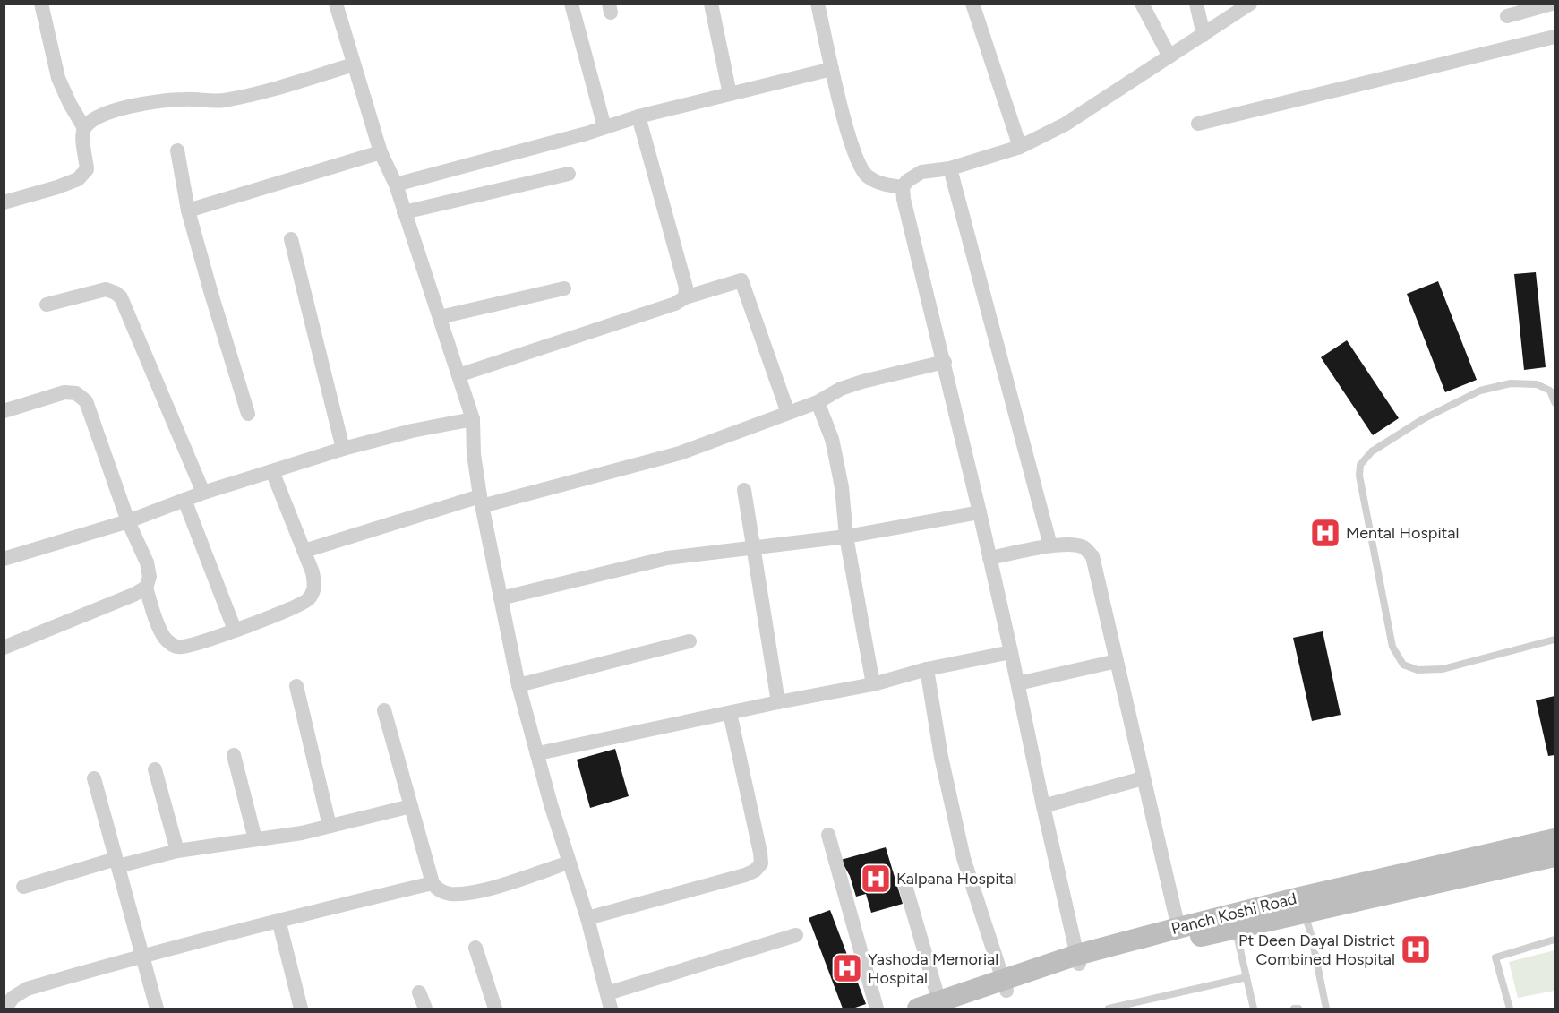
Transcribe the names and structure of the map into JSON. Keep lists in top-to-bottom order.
{
  "streets": {
    "street": ["Panch Koshi Road"]
  },
  "places": {
    "hospital": [
      "Mental Hospital",
      "Kalpana Hospital",
      "Pt Deen Dayal District Combined Hospital",
      "Yashoda Memorial Hospital"
    ]
  }
}
